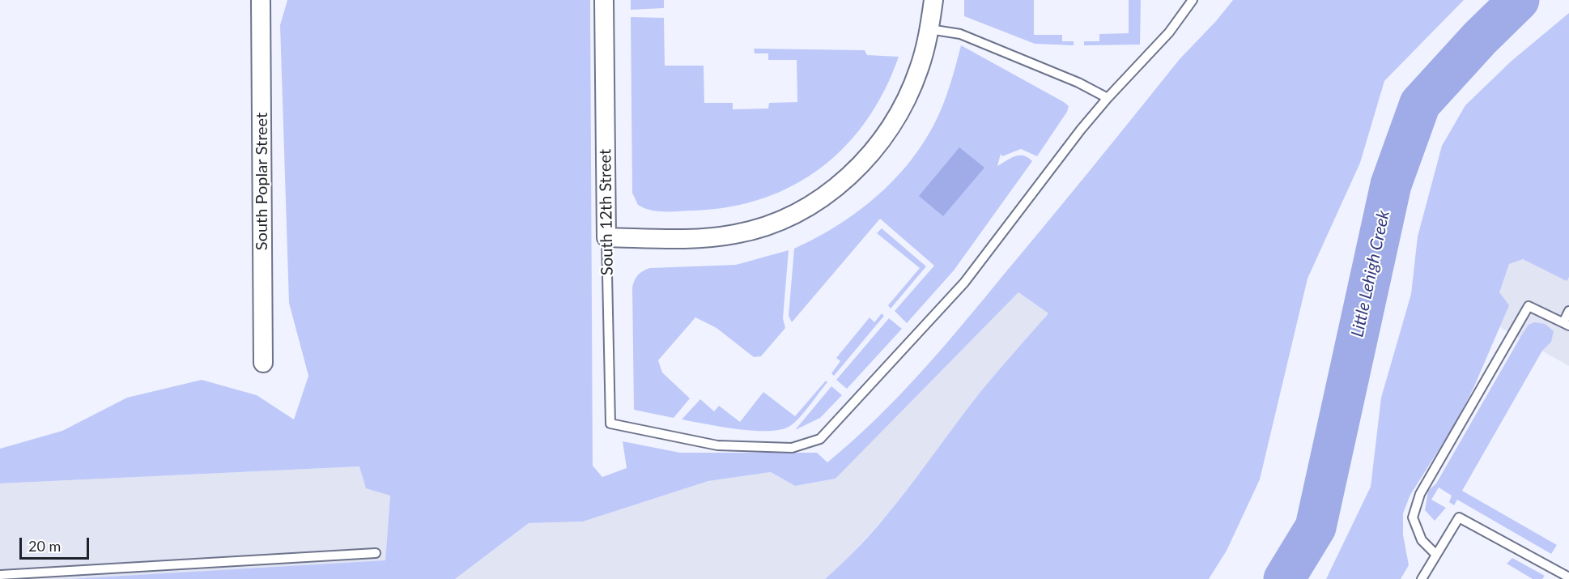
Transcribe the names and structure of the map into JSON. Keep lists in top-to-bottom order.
{
  "streets": {
    "street": ["South Poplar Street", "South 12th Street"]
  },
  "water": ["Little Lehigh Creek"],
  "scale_bar": "20 m"
}
